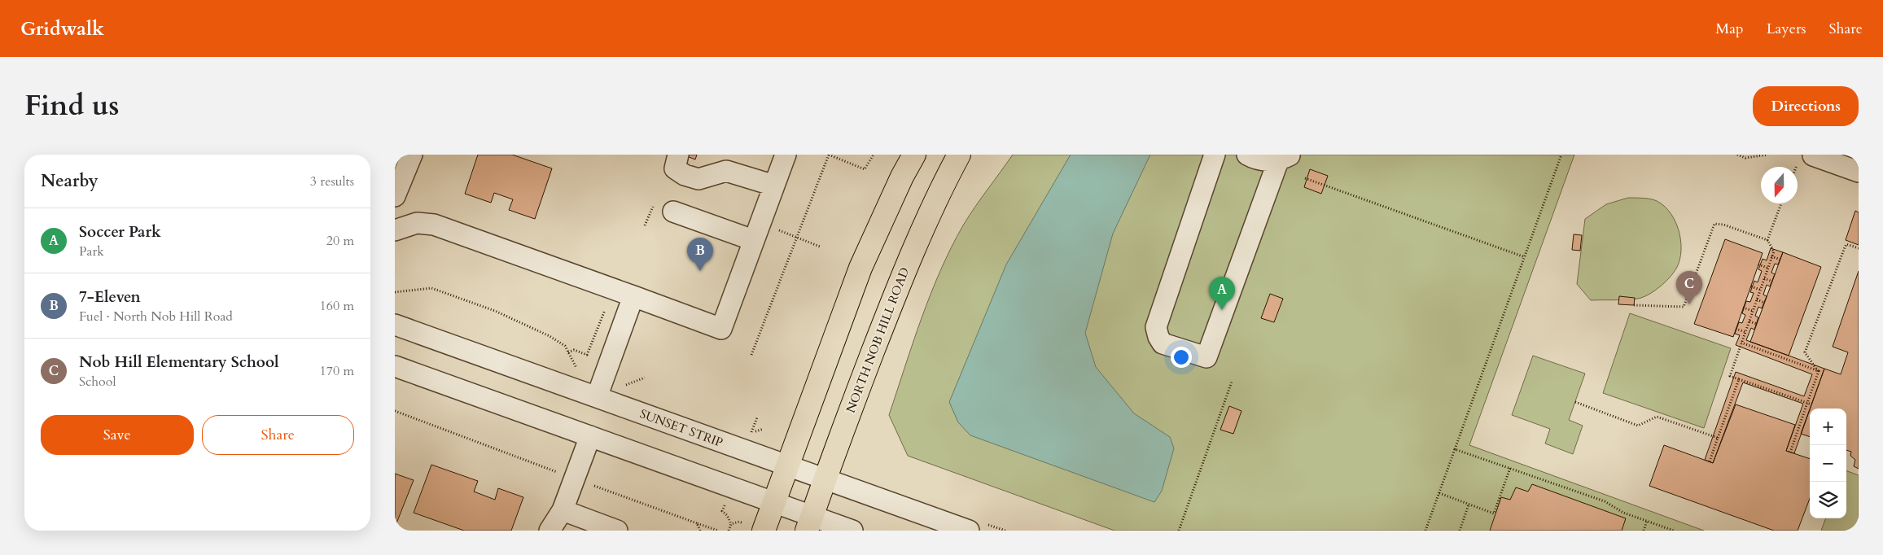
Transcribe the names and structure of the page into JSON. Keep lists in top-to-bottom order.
{
  "streets": {
    "main road": ["NORTH NOB HILL ROAD"],
    "street": ["SUNSET STRIP"]
  },
  "crossings": [
    ["NORTH NOB HILL ROAD", "SUNSET STRIP"]
  ],
  "north": "bottom",
  "page": {
    "header": "Gridwalk",
    "nav": ["Map", "Layers", "Share"],
    "title": "Find us",
    "buttons": [
      "Directions",
      ["Save", "Share"]
    ],
    "heading": ["Nearby", "3 results"],
    "list": [
      {
        "mark": "A",
        "name": "Soccer Park",
        "note": "Park",
        "value": "20 m"
      },
      {
        "mark": "B",
        "name": "7-Eleven",
        "note": "Fuel · North Nob Hill Road",
        "value": "160 m"
      },
      {
        "mark": "C",
        "name": "Nob Hill Elementary School",
        "note": "School",
        "value": "170 m"
      }
    ],
    "pins": ["B", "C", "A"],
    "map_buttons": ["+", "−"]
  }
}
